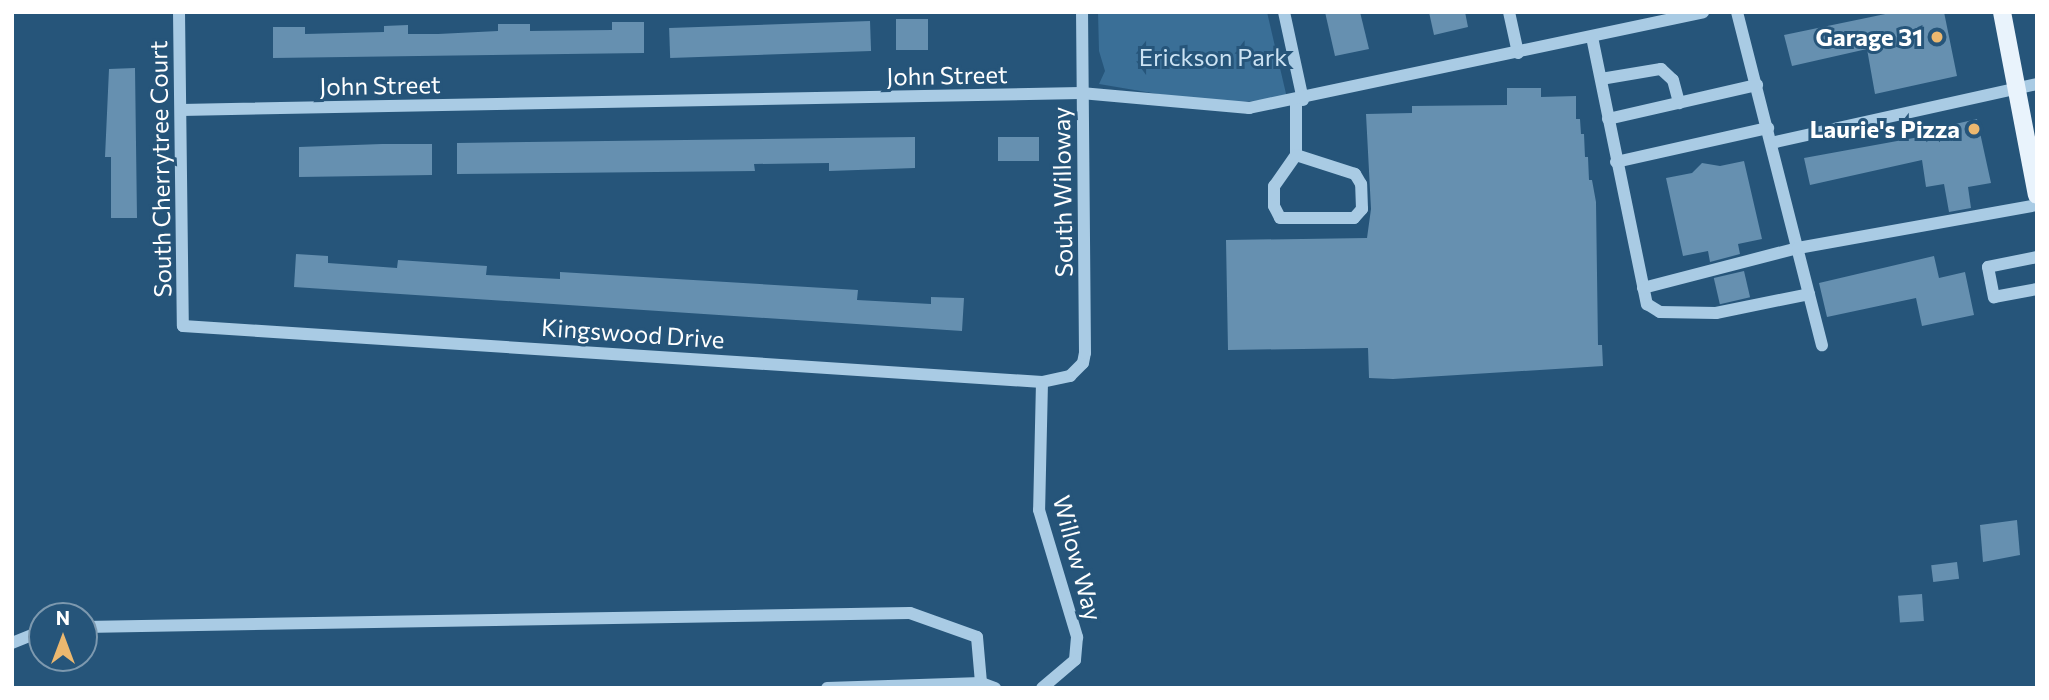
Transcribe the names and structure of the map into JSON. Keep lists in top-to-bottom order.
{
  "streets": {
    "street": [
      "John Street",
      "South Cherrytree Court",
      "South Willoway",
      "Kingswood Drive",
      "Willow Way"
    ]
  },
  "crossings": [
    ["John Street", "South Cherrytree Court"],
    ["John Street", "South Willoway"],
    ["South Cherrytree Court", "Kingswood Drive"],
    ["South Willoway", "Kingswood Drive"],
    ["Kingswood Drive", "Willow Way"]
  ],
  "parks": ["Erickson Park"],
  "places": ["Garage 31", "Laurie's Pizza"],
  "north": "top"
}
